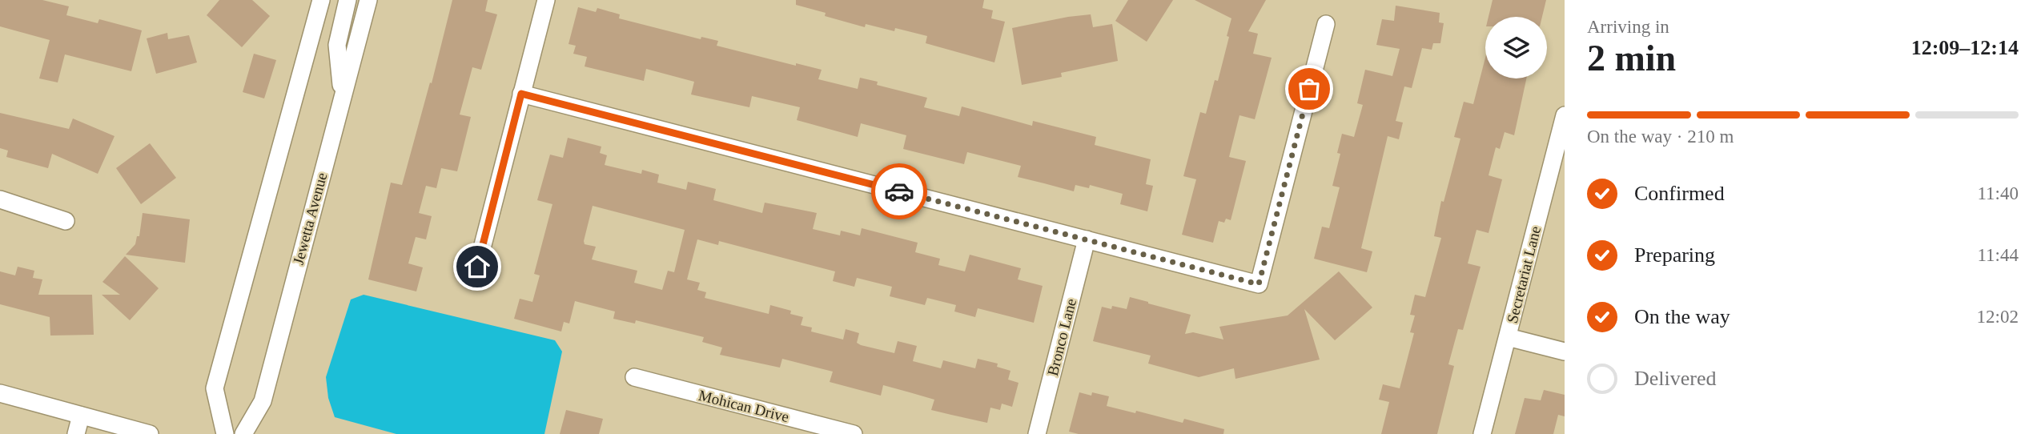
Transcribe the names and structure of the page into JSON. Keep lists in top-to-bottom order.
{
  "streets": {
    "street": [
      "Jewetta Avenue",
      "Secretariat Lane",
      "Bronco Lane",
      "Mohican Drive"
    ]
  },
  "page": {
    "heading": ["2 min", "Arriving in", "12:09–12:14"],
    "bar": "On the way · 210 m",
    "list": [
      ["Confirmed", "11:40"],
      ["Preparing", "11:44"],
      ["On the way", "12:02"],
      "Delivered"
    ]
  }
}
